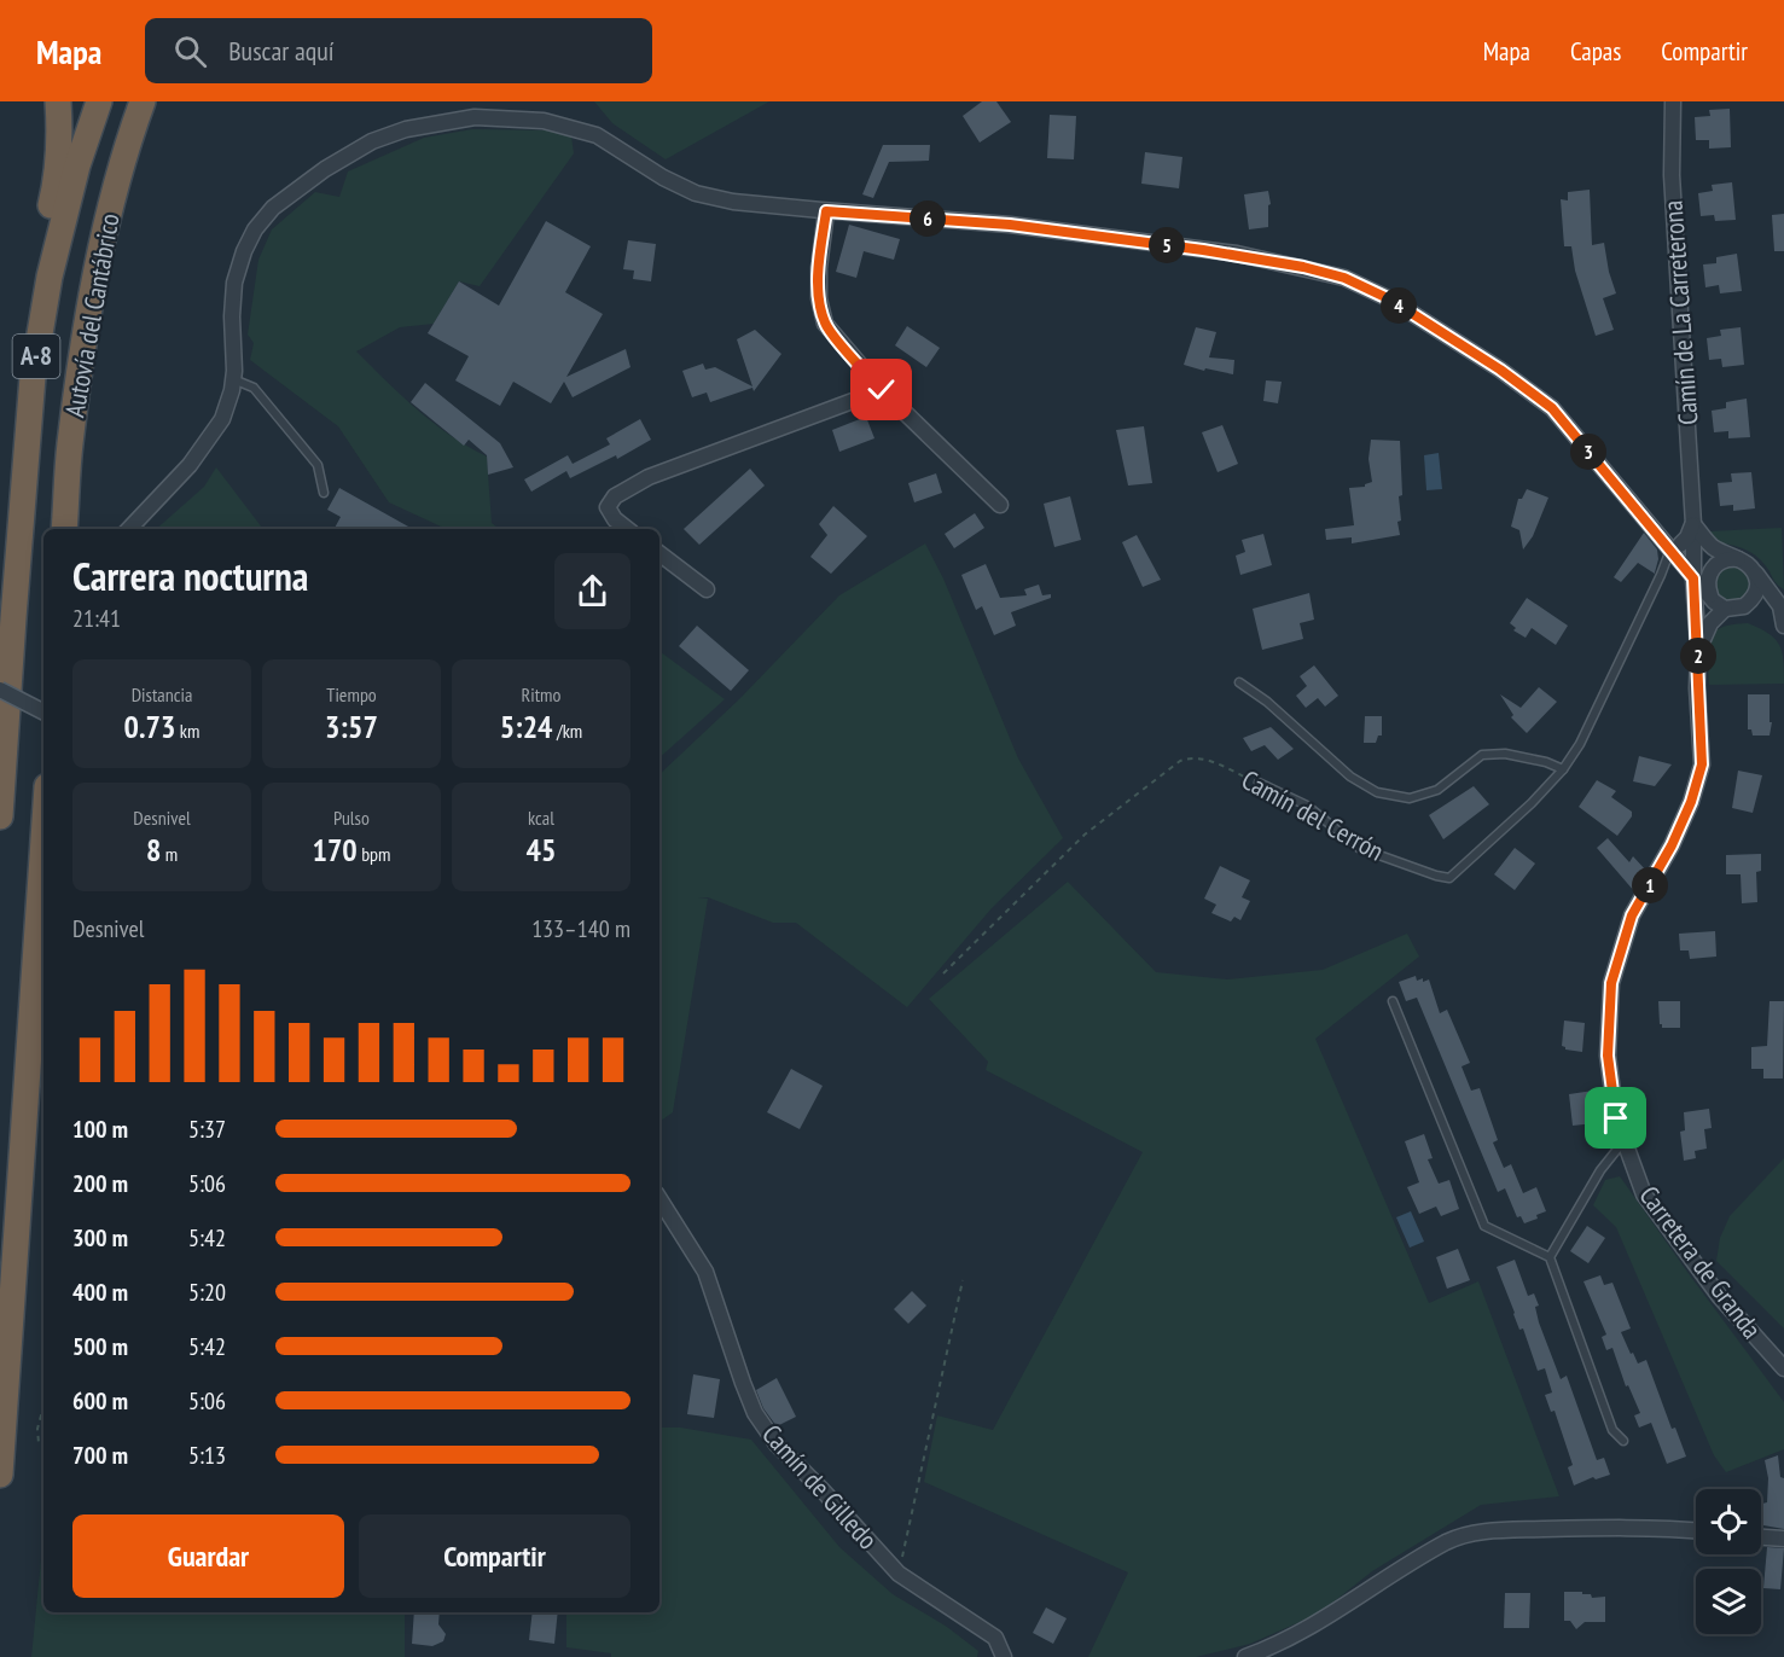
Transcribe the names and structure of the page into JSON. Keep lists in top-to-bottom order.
{
  "streets": {
    "highway": ["Autovía del Cantábrico", "A-8"],
    "street": ["Camín de La Carreterona", "Carretera de Granda", "Camín de Gilledo"],
    "lane": ["Camín del Cerrón"]
  },
  "crossings": [
    ["Camín de La Carreterona", "Camín del Cerrón"],
    ["Camín de La Carreterona", "Carretera de Granda"]
  ],
  "page": {
    "header": "Mapa",
    "search": "Buscar aquí",
    "nav": ["Mapa", "Capas", "Compartir"],
    "pins": [
      "6",
      "5",
      "4",
      "3",
      "2",
      "1"
    ],
    "heading": ["Carrera nocturna", "21:41"],
    "stats": [
      ["Distancia", "0.73 km"],
      ["Tiempo", "3:57"],
      ["Ritmo", "5:24 /km"],
      ["Desnivel", "8 m"],
      ["Pulso", "170 bpm"],
      ["kcal", "45"]
    ],
    "chart": ["Desnivel", "133–140 m"],
    "list": [
      {
        "name": "100 m",
        "note": "5:37"
      },
      {
        "name": "200 m",
        "note": "5:06"
      },
      {
        "name": "300 m",
        "note": "5:42"
      },
      {
        "name": "400 m",
        "note": "5:20"
      },
      {
        "name": "500 m",
        "note": "5:42"
      },
      {
        "name": "600 m",
        "note": "5:06"
      },
      {
        "name": "700 m",
        "note": "5:13"
      }
    ],
    "buttons": ["Guardar", "Compartir"]
  }
}
